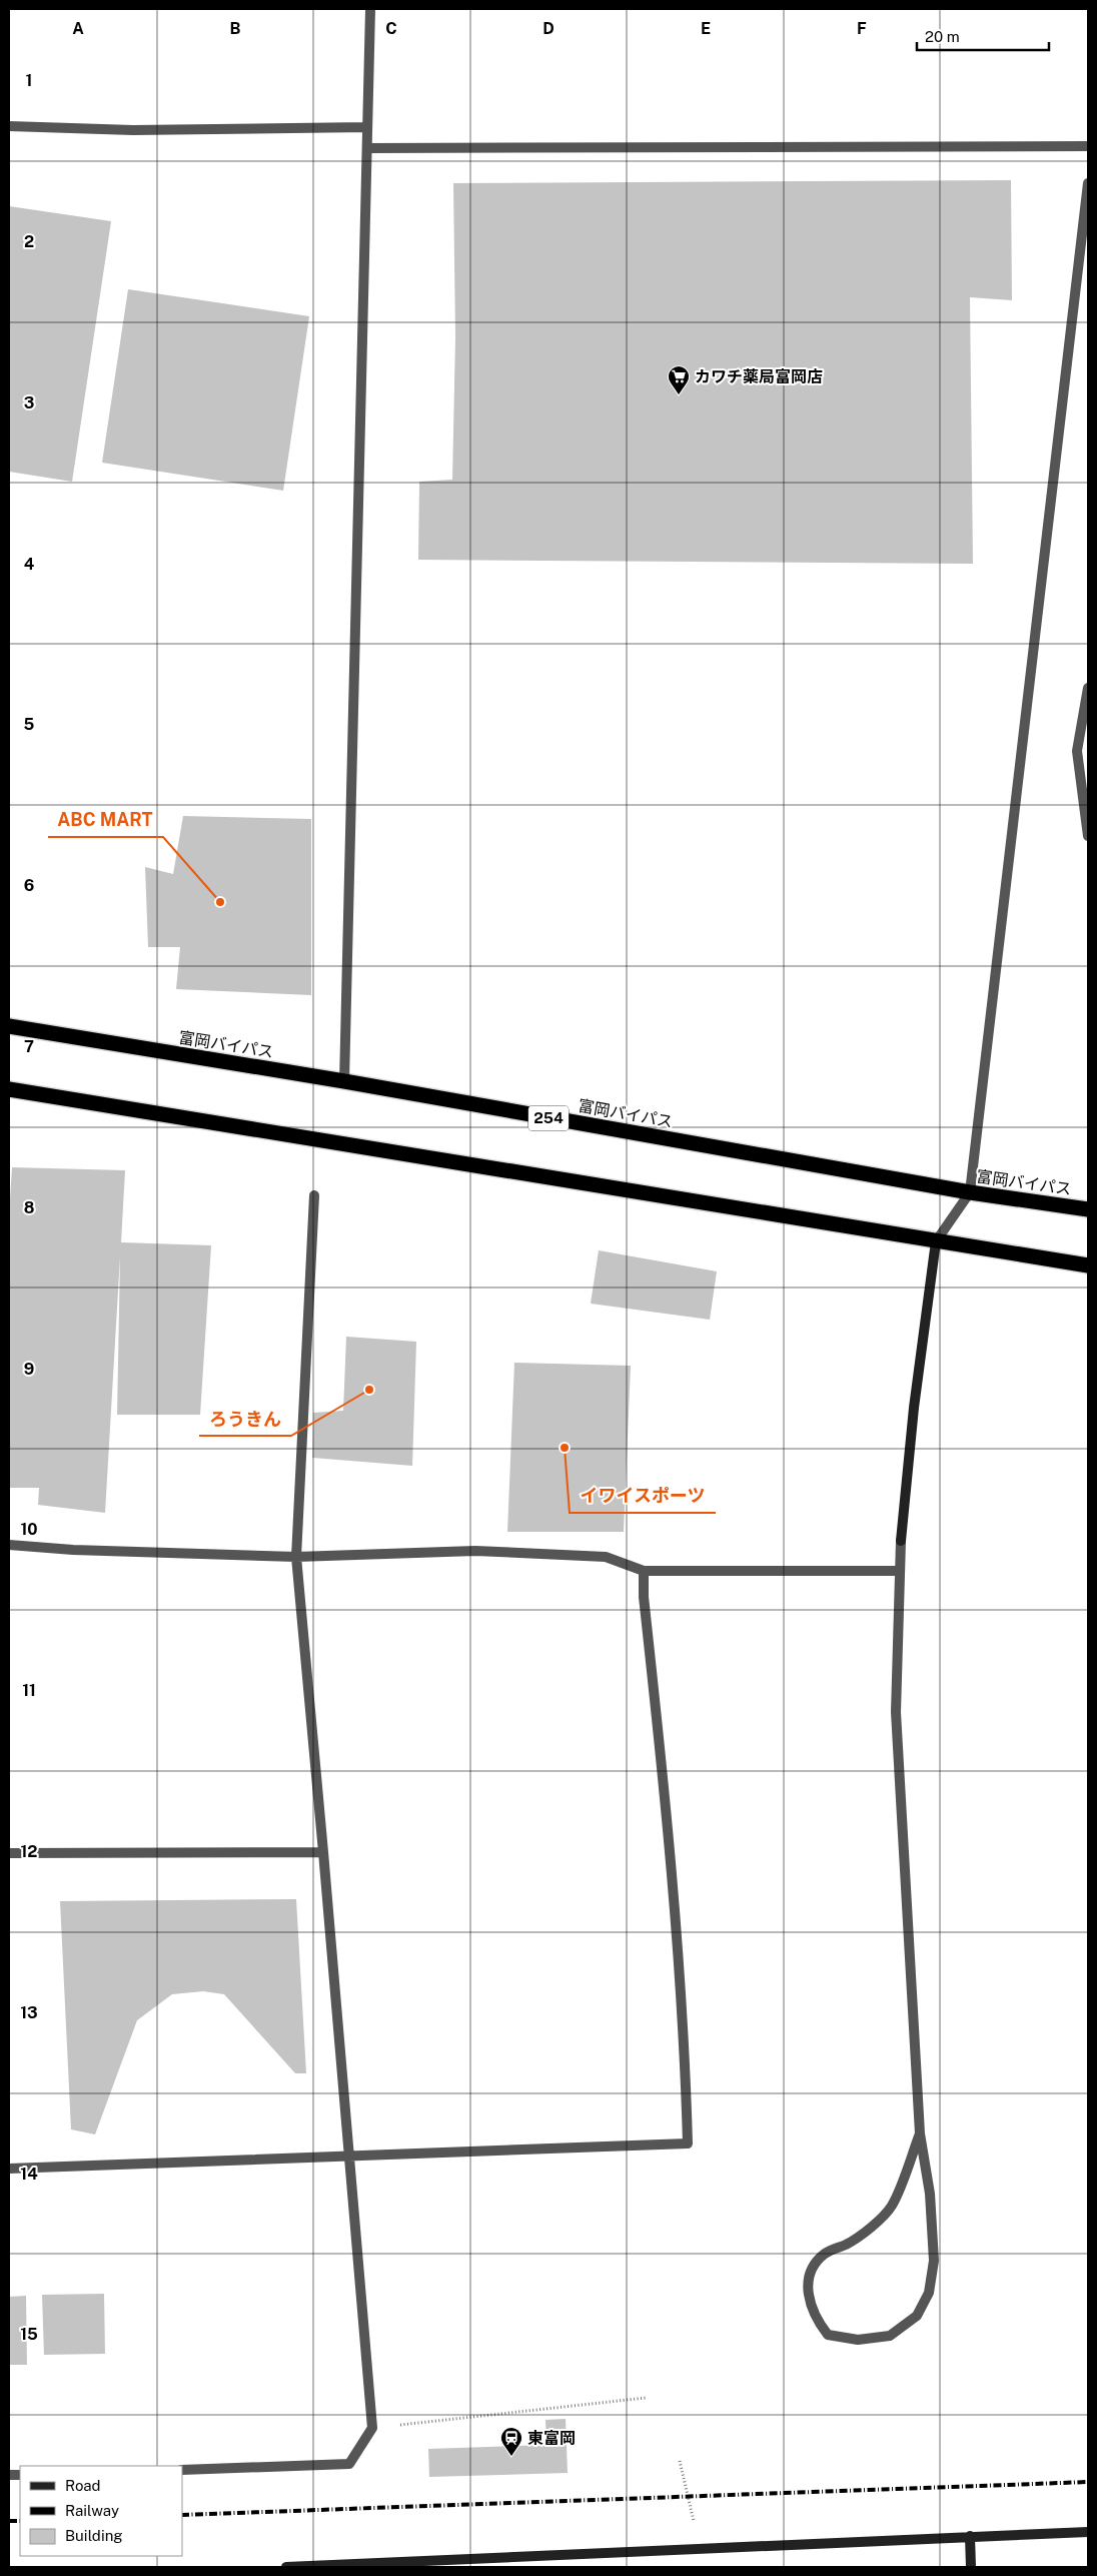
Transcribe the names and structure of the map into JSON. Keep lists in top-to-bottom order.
{
  "streets": {
    "highway": ["富岡バイパス", "254"]
  },
  "places": {
    "supermarket": ["カワチ薬局富岡店"],
    "other": ["ABC MART", "ろうきん", "イワイスポーツ"],
    "station": ["東富岡"]
  },
  "legend": ["Road", "Railway", "Building"],
  "scale_bar": "20 m",
  "grid": {
    "columns": [
      "A",
      "B",
      "C",
      "D",
      "E",
      "F"
    ],
    "rows": [
      "1",
      "2",
      "3",
      "4",
      "5",
      "6",
      "7",
      "8",
      "9",
      "10",
      "11",
      "12",
      "13",
      "14",
      "15"
    ]
  }
}
